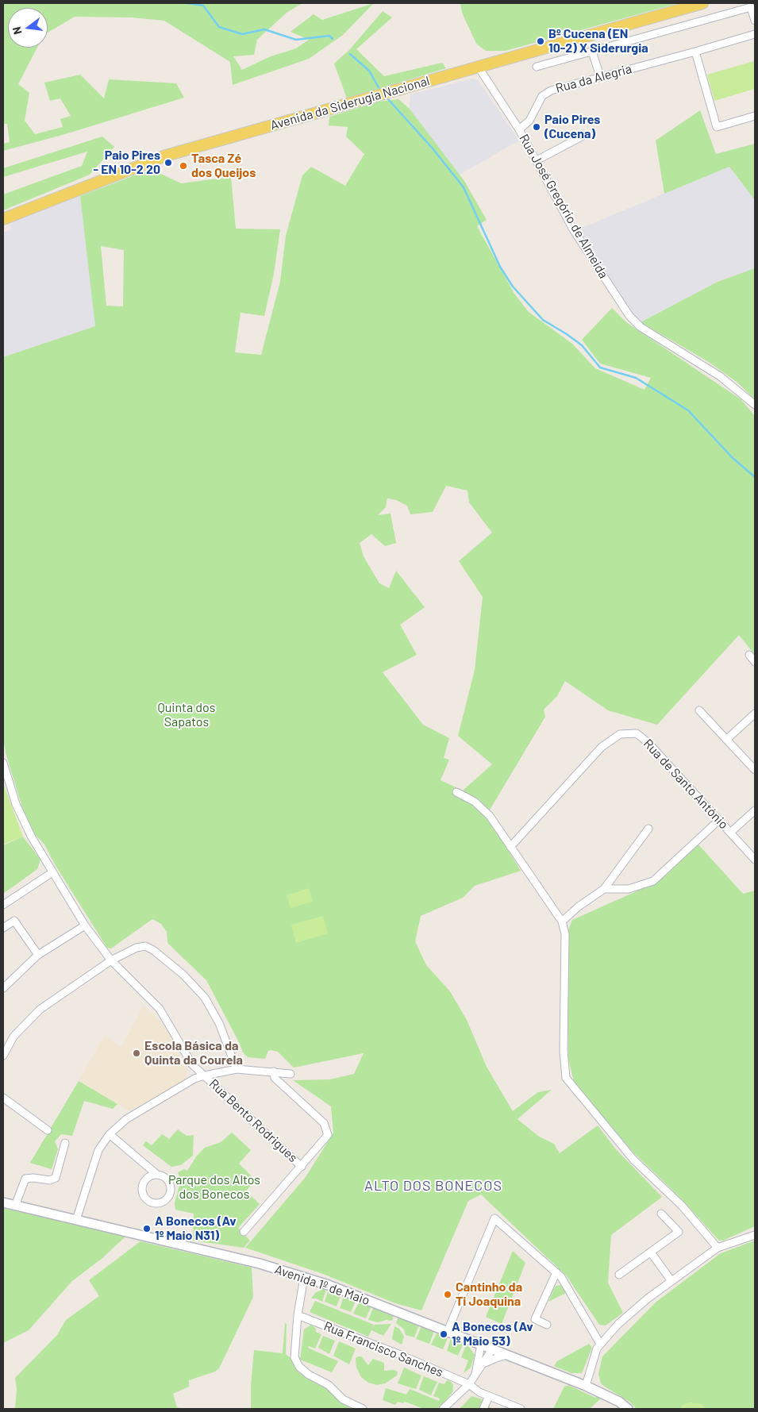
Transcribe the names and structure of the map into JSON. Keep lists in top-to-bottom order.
{
  "streets": {
    "main road": ["Avenida da Siderugia Nacional"],
    "street": [
      "Rua da Alegria",
      "Rua José Gregório de Almeida",
      "Rua de Santo António",
      "Rua Bento Rodrigues",
      "Avenida 1º de Maio",
      "Rua Francisco Sanches"
    ]
  },
  "crossings": [
    ["Rua da Alegria", "Rua José Gregório de Almeida"],
    ["Avenida da Siderugia Nacional", "Rua José Gregório de Almeida"]
  ],
  "districts": ["ALTO DOS BONECOS"],
  "parks": ["Quinta dos Sapatos", "Parque dos Altos dos Bonecos"],
  "places": [
    "Bº Cucena (EN 10-2) X Siderurgia",
    "Paio Pires (Cucena)",
    "Paio Pires - EN 10-2 20",
    "Tasca Zé dos Queijos",
    "Escola Básica da Quinta da Courela",
    "A Bonecos (Av 1º Maio N31)",
    "Cantinho da Ti Joaquina",
    "A Bonecos (Av 1º Maio 53)"
  ],
  "north": "left"
}
